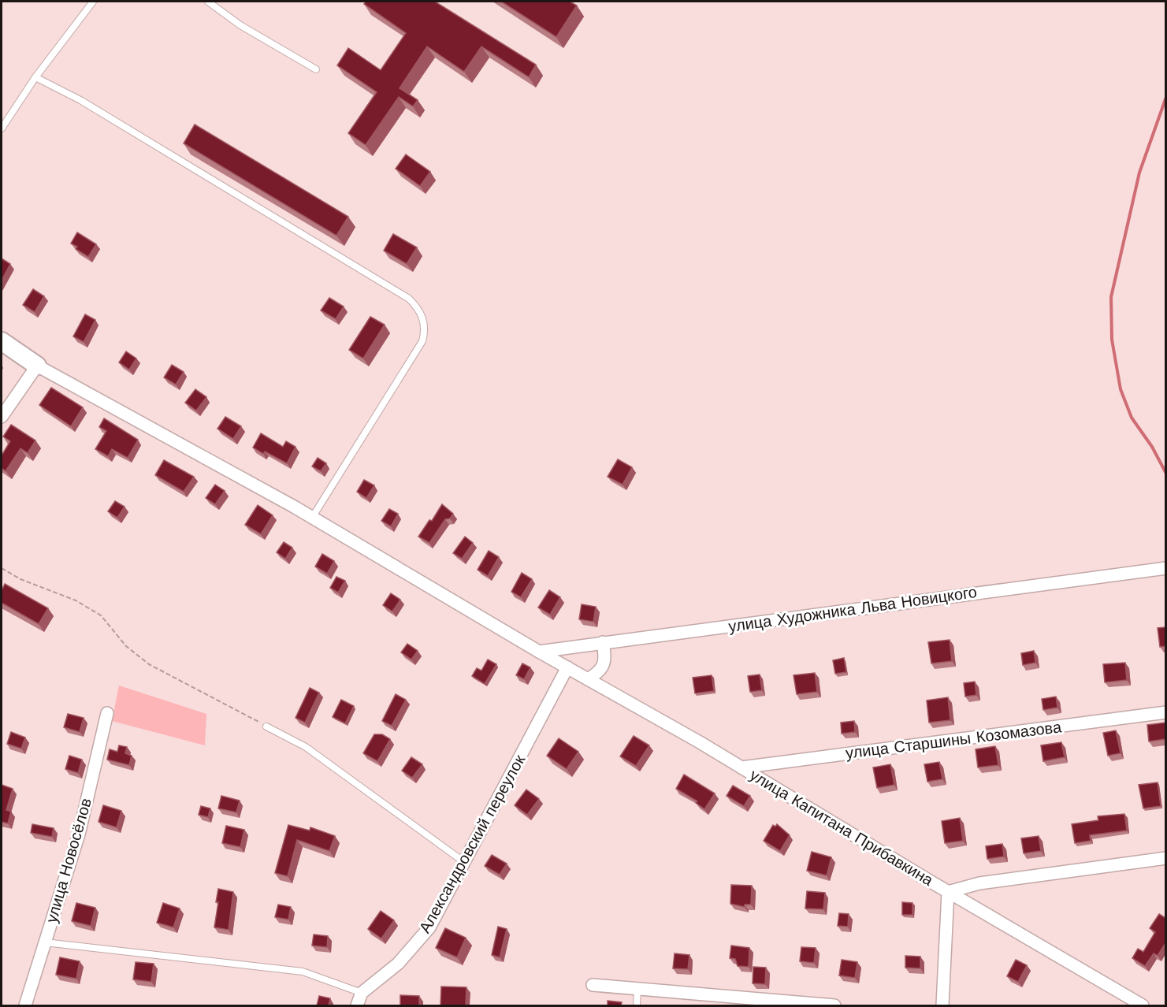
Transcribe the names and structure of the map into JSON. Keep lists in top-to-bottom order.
{
  "streets": {
    "street": [
      "улица Художника Льва Новицкого",
      "улица Старшины Козомазова",
      "улица Капитана Прибавкина",
      "Александровский переулок",
      "улица Новосёлов"
    ]
  },
  "crossings": [
    ["улица Художника Льва Новицкого", "улица Капитана Прибавкина"],
    ["улица Старшины Козомазова", "улица Капитана Прибавкина"],
    ["улица Капитана Прибавкина", "Александровский переулок"]
  ]
}
